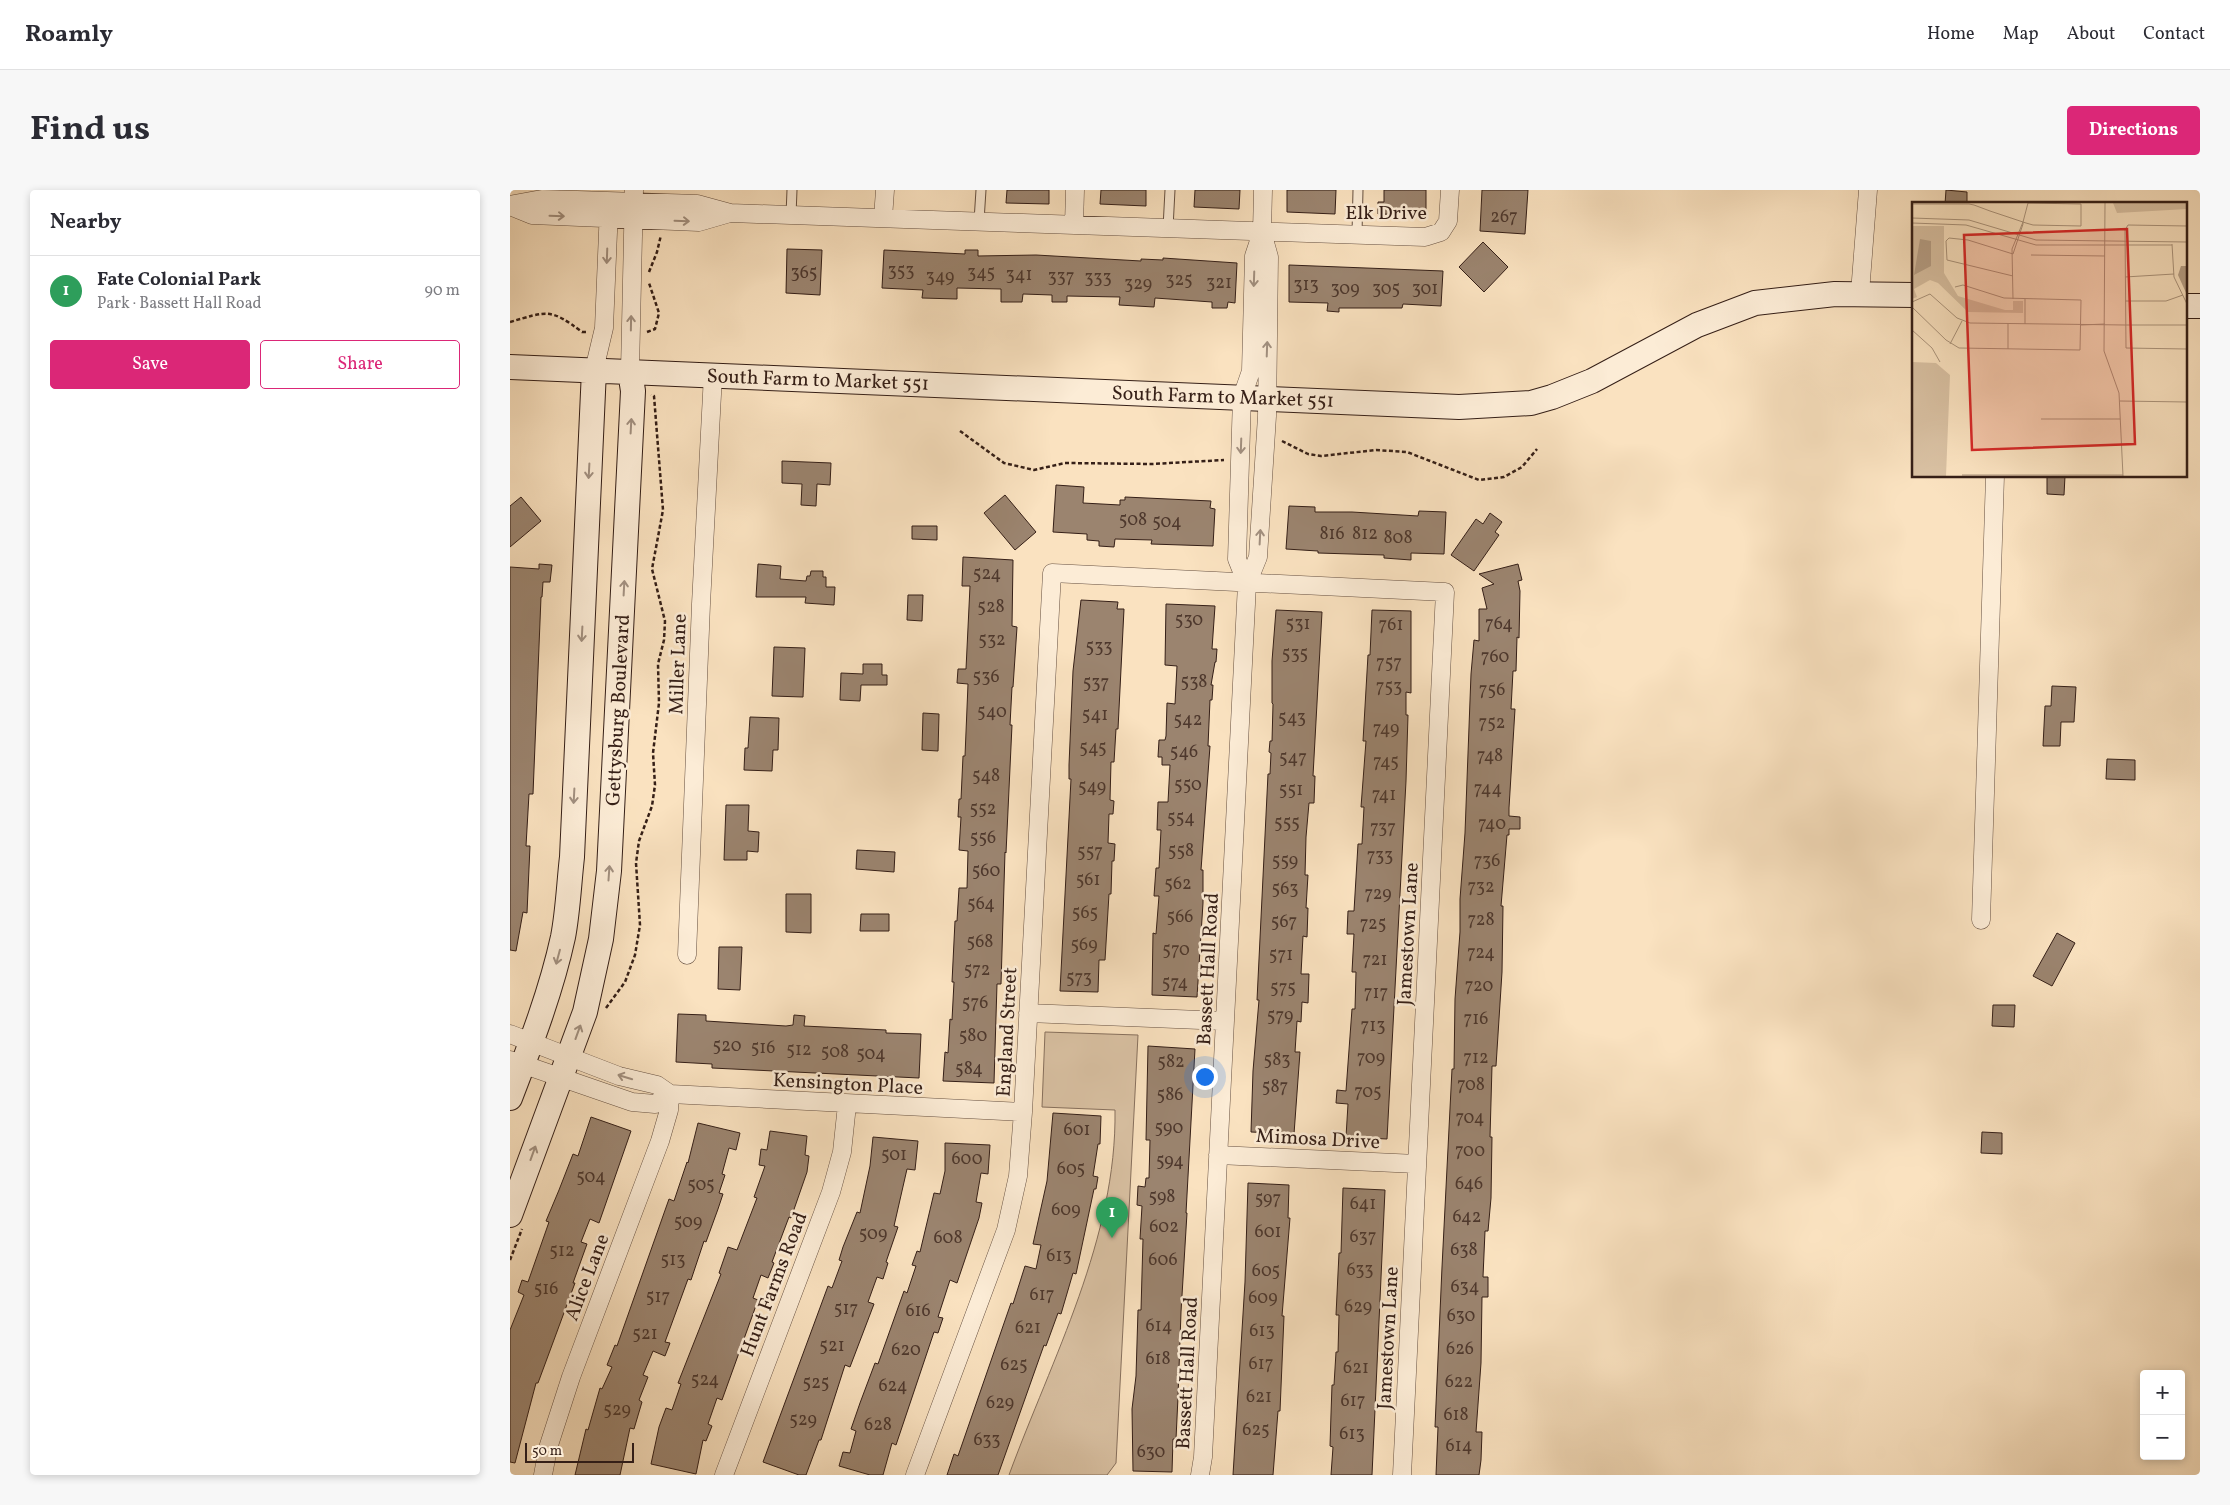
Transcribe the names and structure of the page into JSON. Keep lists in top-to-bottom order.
{
  "streets": {
    "street": [
      "Elk Drive",
      "South Farm to Market 551",
      "Miller Lane",
      "Gettysburg Boulevard",
      "Jamestown Lane",
      "Bassett Hall Road",
      "England Street",
      "Kensington Place",
      "Mimosa Drive",
      "Alice Lane",
      "Hunt Farms Road"
    ]
  },
  "crossings": [
    ["Elk Drive", "Gettysburg Boulevard"],
    ["Elk Drive", "Bassett Hall Road"],
    ["South Farm to Market 551", "Miller Lane"],
    ["South Farm to Market 551", "Gettysburg Boulevard"],
    ["South Farm to Market 551", "Bassett Hall Road"],
    ["Gettysburg Boulevard", "Kensington Place"],
    ["Jamestown Lane", "Bassett Hall Road"],
    ["Jamestown Lane", "England Street"],
    ["Jamestown Lane", "Mimosa Drive"],
    ["Bassett Hall Road", "England Street"],
    ["Bassett Hall Road", "Mimosa Drive"],
    ["England Street", "Kensington Place"],
    ["Kensington Place", "Alice Lane"],
    ["Kensington Place", "Hunt Farms Road"]
  ],
  "house_numbers": [
    "267",
    "353",
    "365",
    "345",
    "341",
    "349",
    "337",
    "333",
    "325",
    "321",
    "329",
    "313",
    "309",
    "305",
    "301",
    "508",
    "504",
    "816",
    "812",
    "808",
    "524",
    "528",
    "530",
    "531",
    "764",
    "761",
    "532",
    "533",
    "535",
    "760",
    "757",
    "536",
    "538",
    "537",
    "753",
    "756",
    "540",
    "541",
    "543",
    "542",
    "752",
    "749",
    "545",
    "546",
    "748",
    "547",
    "745",
    "548",
    "550",
    "549",
    "744",
    "551",
    "741",
    "552",
    "554",
    "555",
    "740",
    "737",
    "556",
    "558",
    "557",
    "733",
    "559",
    "736",
    "560",
    "561",
    "562",
    "732",
    "563",
    "729",
    "564",
    "565",
    "566",
    "728",
    "567",
    "725",
    "568",
    "569",
    "570",
    "724",
    "571",
    "721",
    "572",
    "573",
    "574",
    "720",
    "575",
    "717",
    "576",
    "579",
    "716",
    "713",
    "580",
    "520",
    "516",
    "512",
    "508",
    "504",
    "709",
    "712",
    "583",
    "582",
    "584",
    "708",
    "587",
    "705",
    "586",
    "704",
    "590",
    "601",
    "700",
    "501",
    "600",
    "594",
    "605",
    "504",
    "646",
    "505",
    "598",
    "597",
    "641",
    "609",
    "642",
    "509",
    "602",
    "601",
    "509",
    "637",
    "608",
    "638",
    "512",
    "613",
    "513",
    "606",
    "633",
    "605",
    "634",
    "516",
    "617",
    "517",
    "609",
    "629",
    "517",
    "616",
    "630",
    "614",
    "621",
    "613",
    "521",
    "521",
    "626",
    "620",
    "618",
    "617",
    "625",
    "621",
    "524",
    "622",
    "525",
    "624",
    "621",
    "617",
    "629",
    "529",
    "618",
    "529",
    "628",
    "625",
    "613",
    "633",
    "614",
    "630"
  ],
  "scale_bar": "50 m",
  "page": {
    "header": "Roamly",
    "nav": [
      "Home",
      "Map",
      "About",
      "Contact"
    ],
    "title": "Find us",
    "buttons": [
      "Directions",
      ["Save", "Share"]
    ],
    "heading": "Nearby",
    "list": [
      {
        "mark": "1",
        "name": "Fate Colonial Park",
        "note": "Park · Bassett Hall Road",
        "value": "90 m"
      }
    ],
    "pins": "1",
    "map_buttons": ["+", "−"],
    "scale": "50 m"
  }
}
